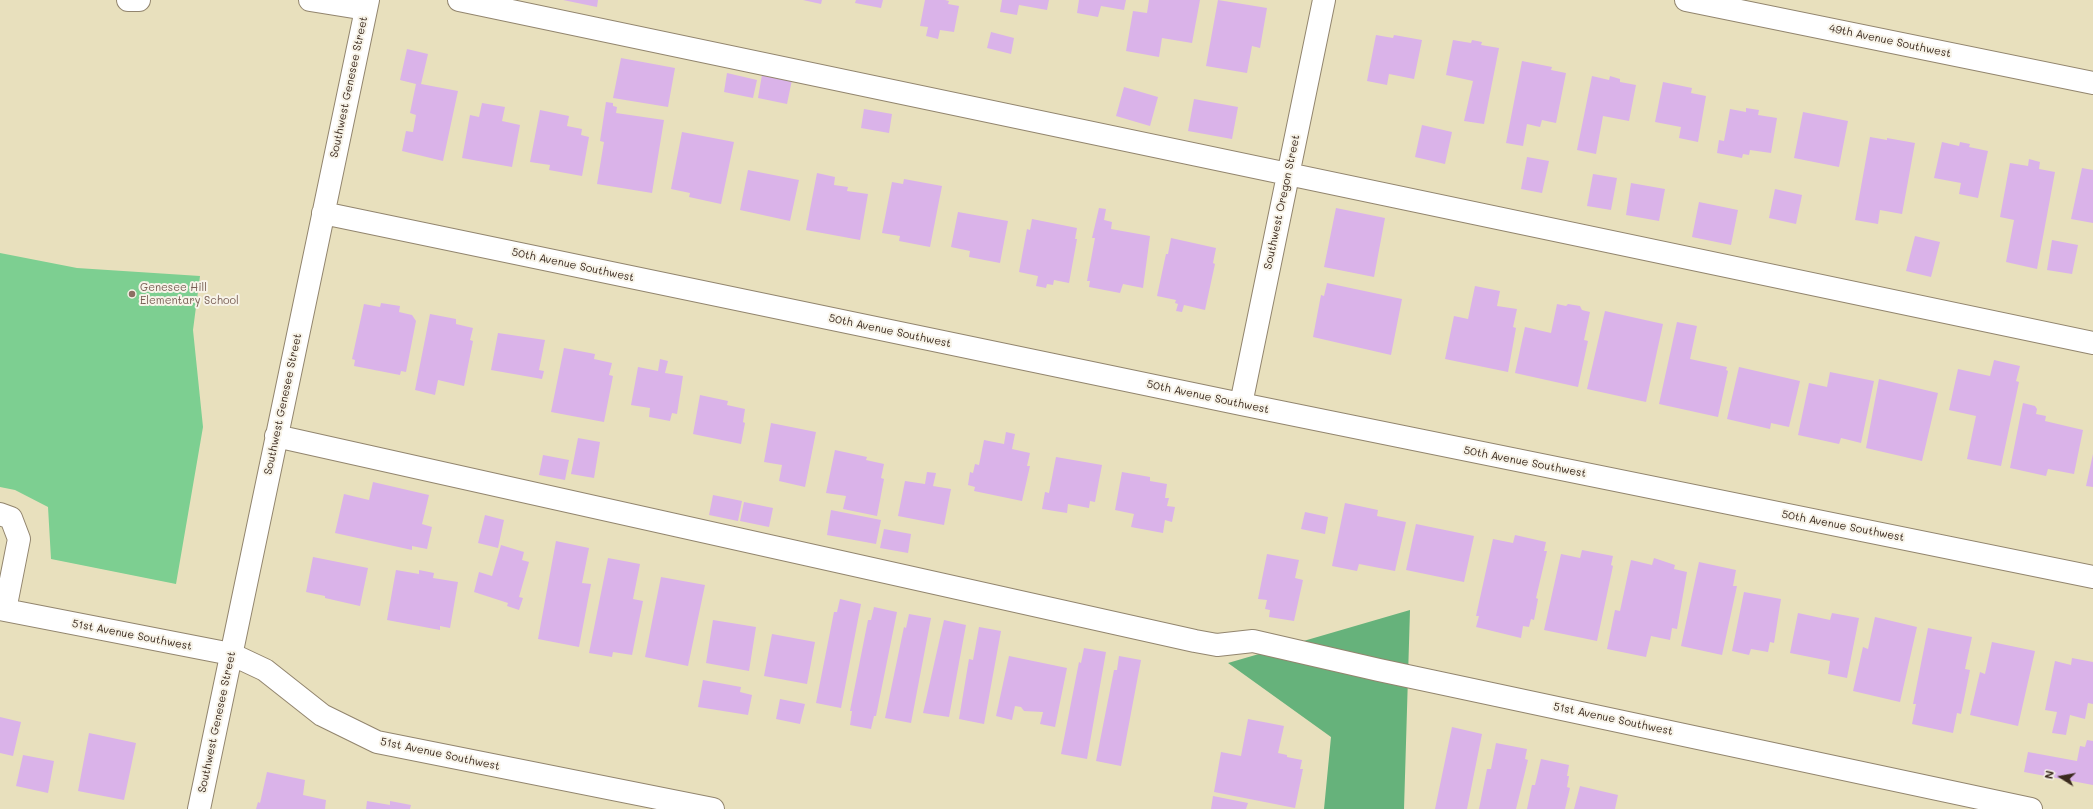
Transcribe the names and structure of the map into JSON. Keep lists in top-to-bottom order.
{
  "streets": {
    "street": [
      "49th Avenue Southwest",
      "Southwest Genesee Street",
      "Southwest Oregon Street",
      "50th Avenue Southwest",
      "51st Avenue Southwest"
    ]
  },
  "crossings": [
    ["Southwest Genesee Street", "50th Avenue Southwest"],
    ["Southwest Genesee Street", "51st Avenue Southwest"],
    ["Southwest Oregon Street", "50th Avenue Southwest"]
  ],
  "places": ["Genesee Hill Elementary School"],
  "north": "left"
}
